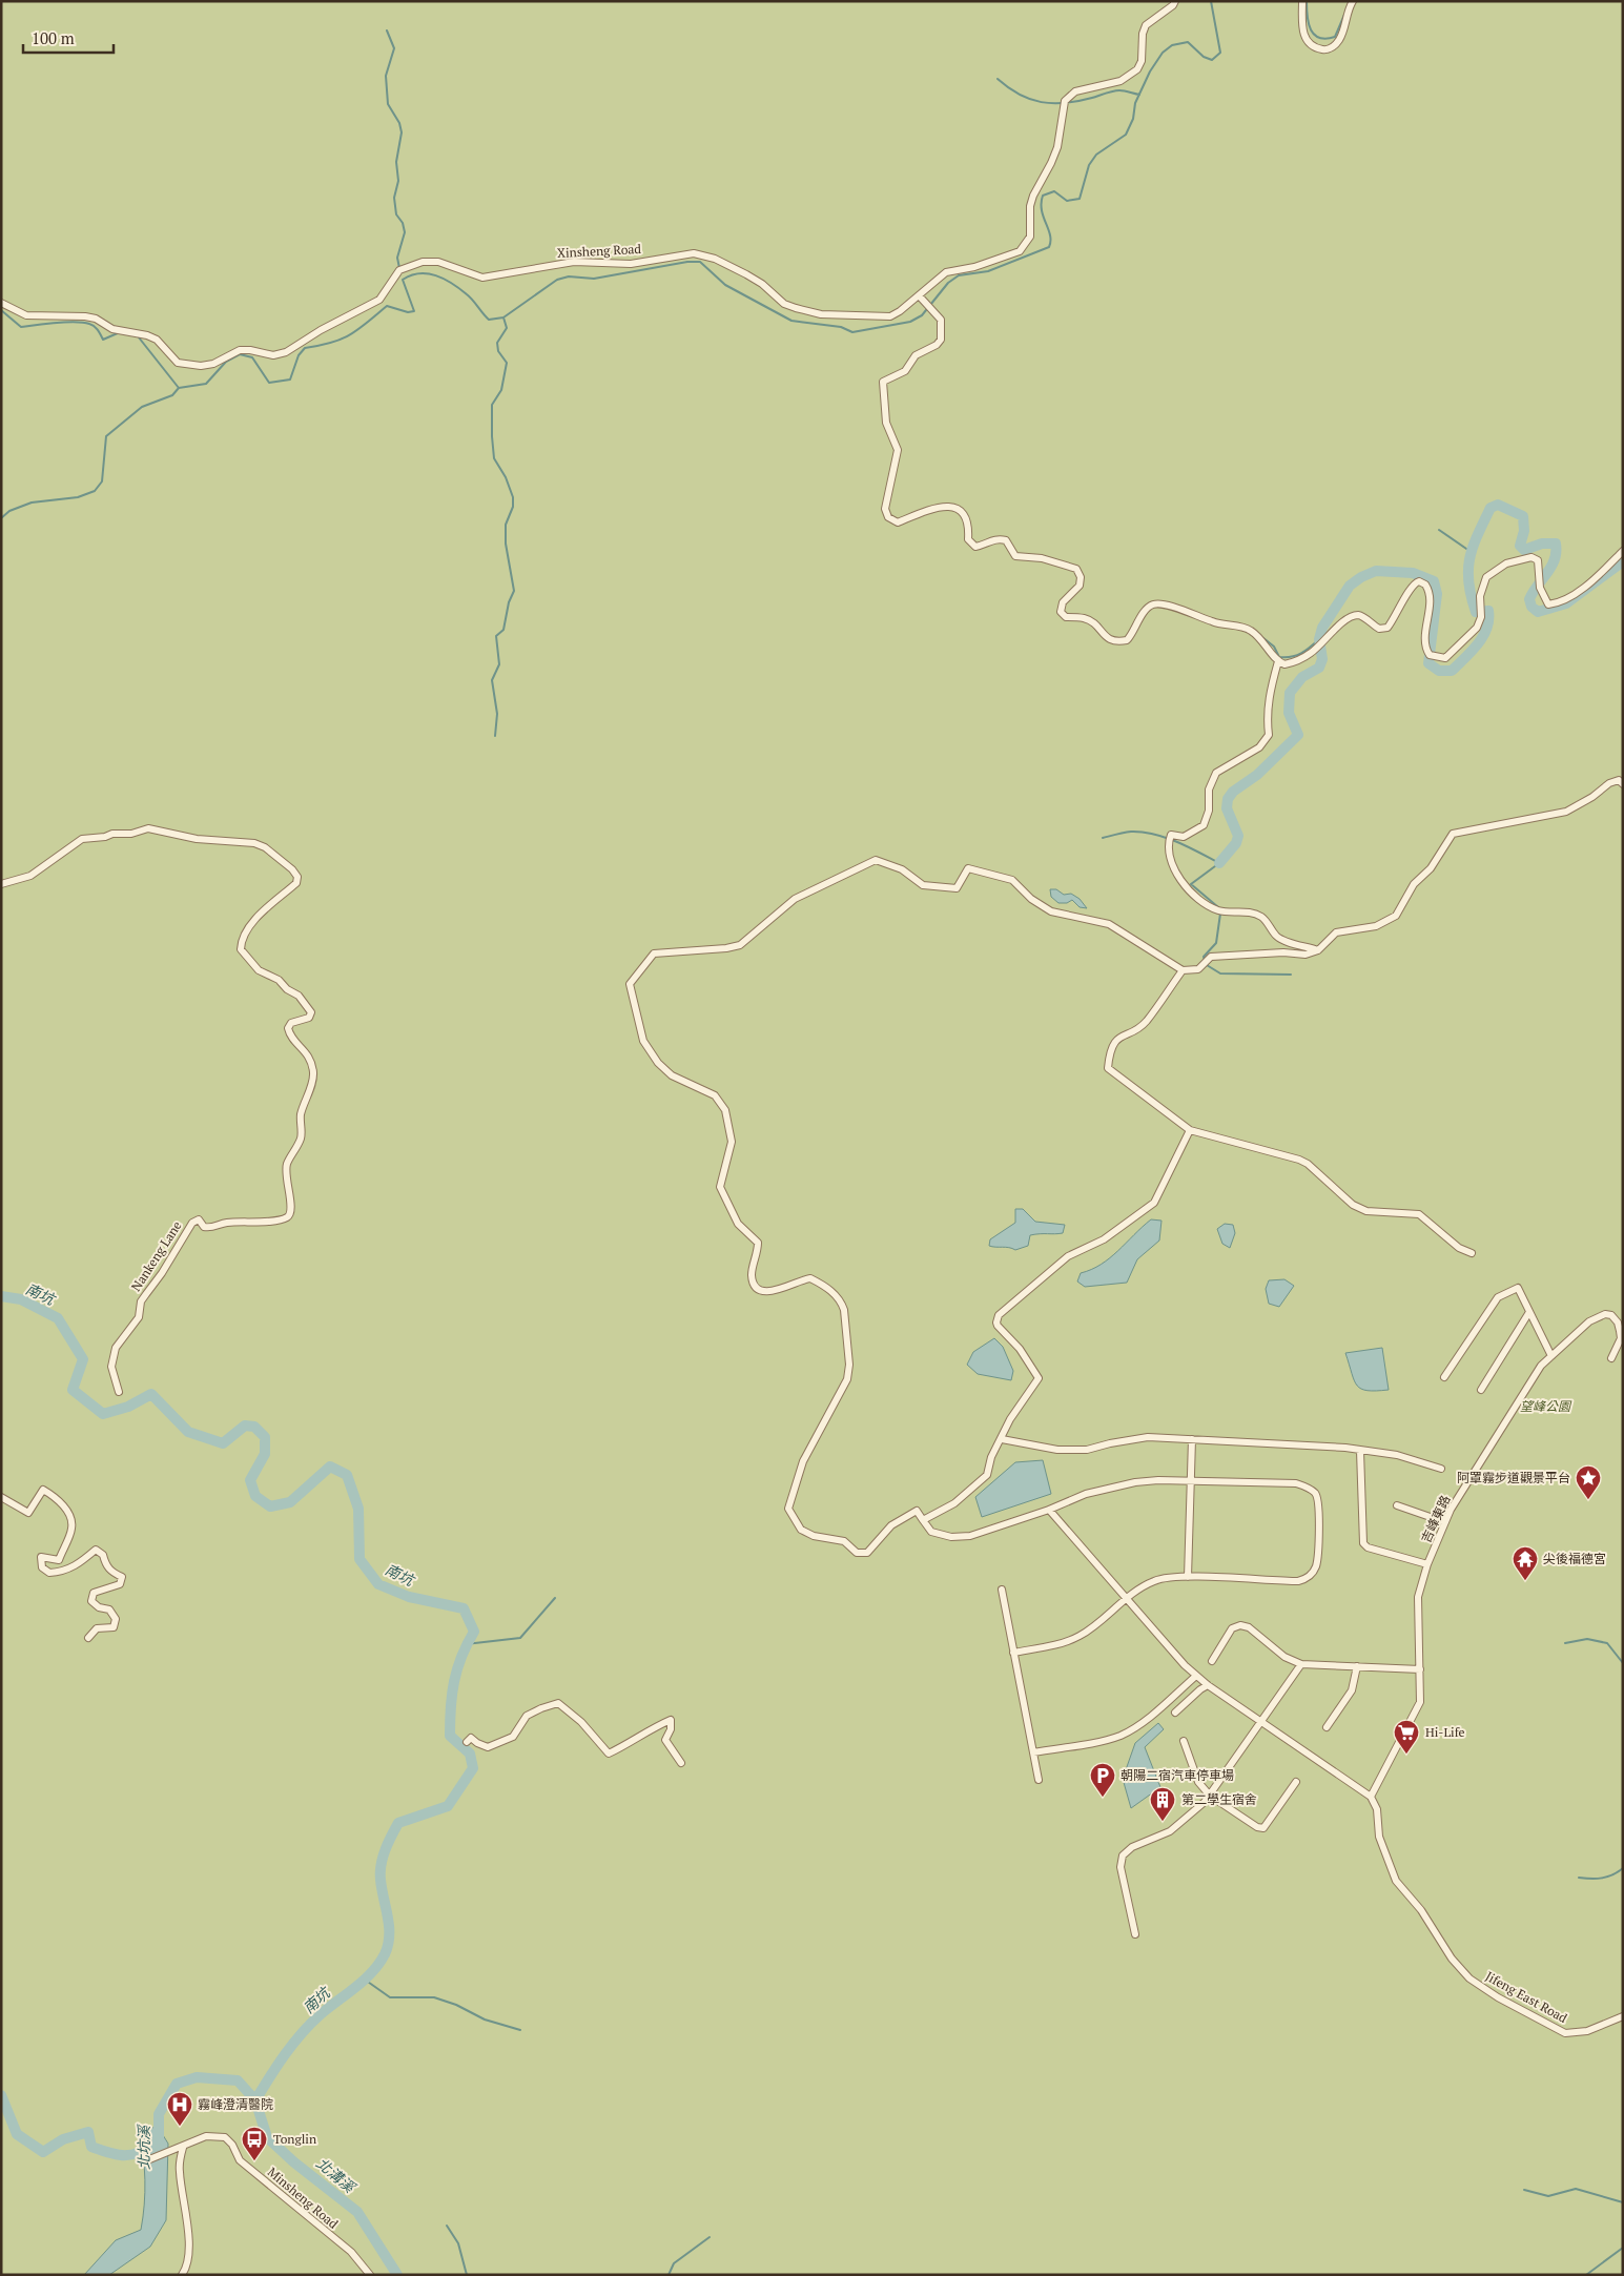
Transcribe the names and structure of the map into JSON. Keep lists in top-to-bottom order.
{
  "streets": {
    "street": [
      "Xinsheng Road",
      "Nankeng Lane",
      "吉峰東路",
      "Minsheng Road"
    ]
  },
  "water": ["南坑", "北坑溪", "北溝溪"],
  "parks": ["望峰公園"],
  "places": {
    "place": ["阿罩霧步道觀景平台"],
    "temple": ["尖後福德宮"],
    "supermarket": ["Hi-Life"],
    "parking": ["朝陽二宿汽車停車場"],
    "building": ["第二學生宿舍"],
    "hospital": ["霧峰澄清醫院"],
    "bus stop": ["Tonglin"]
  },
  "scale_bar": "100 m"
}
